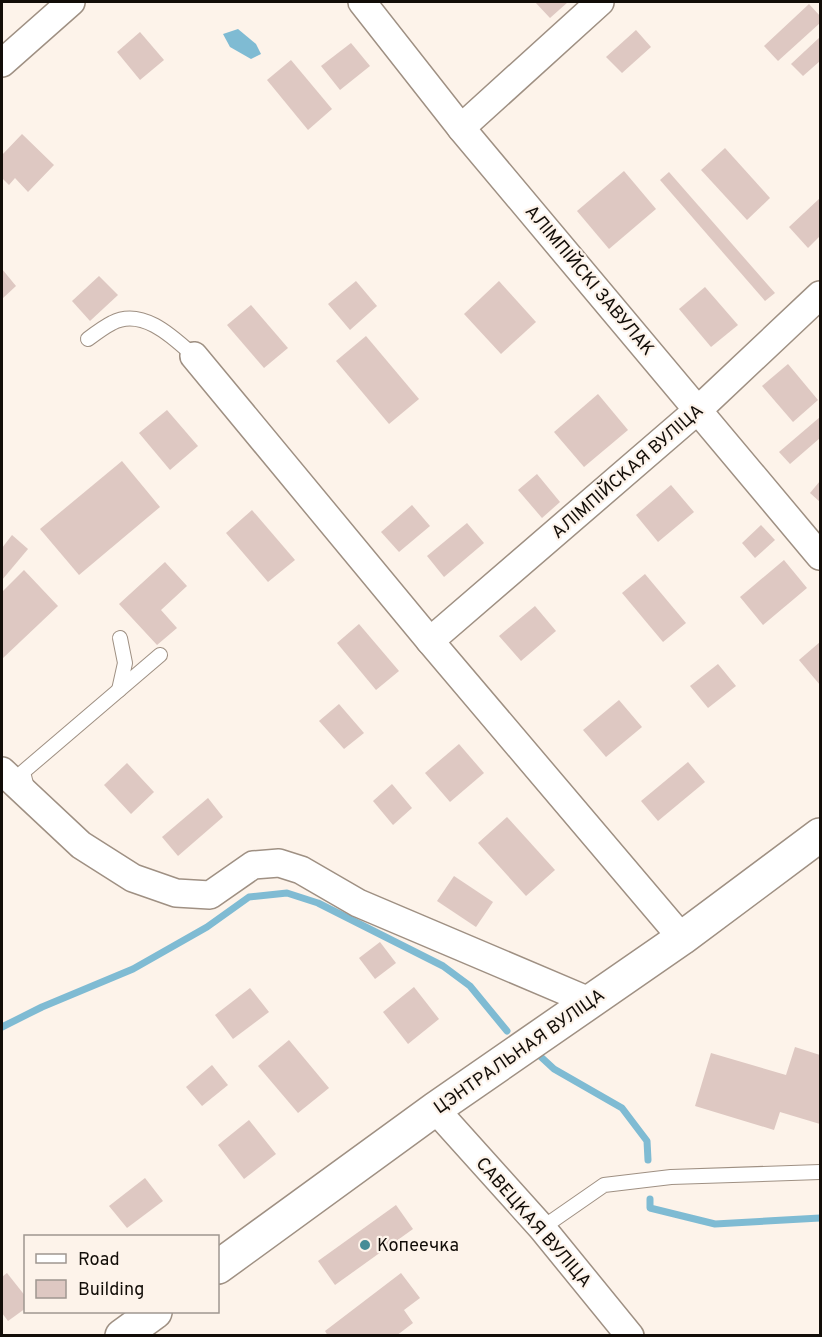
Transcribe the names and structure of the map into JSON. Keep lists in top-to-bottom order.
{
  "streets": {
    "street": [
      "АЛІМПІЙСКІ ЗАВУЛАК",
      "АЛІМПІЙСКАЯ ВУЛІЦА",
      "ЦЭНТРАЛЬНАЯ ВУЛІЦА",
      "САВЕЦКАЯ ВУЛІЦА"
    ]
  },
  "crossings": [
    ["АЛІМПІЙСКІ ЗАВУЛАК", "АЛІМПІЙСКАЯ ВУЛІЦА"],
    ["ЦЭНТРАЛЬНАЯ ВУЛІЦА", "САВЕЦКАЯ ВУЛІЦА"]
  ],
  "places": ["Копеечка"],
  "legend": ["Road", "Building"]
}
